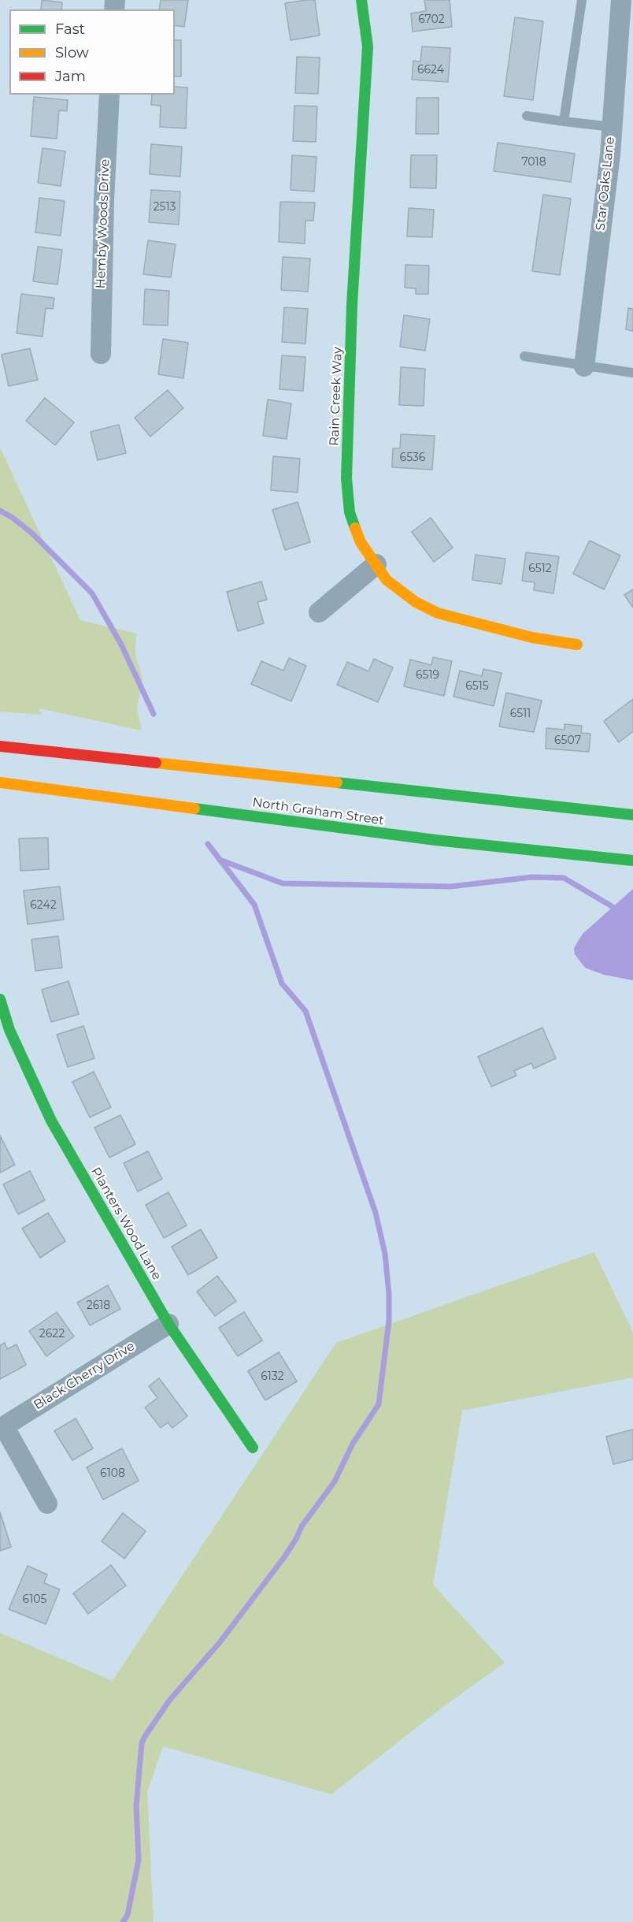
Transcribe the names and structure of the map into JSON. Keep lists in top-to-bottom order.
{
  "streets": {
    "street": [
      "Star Oaks Lane",
      "Hemby Woods Drive",
      "Rain Creek Way",
      "North Graham Street",
      "Planters Wood Lane",
      "Black Cherry Drive"
    ]
  },
  "crossings": [
    ["Planters Wood Lane", "Black Cherry Drive"]
  ],
  "house_numbers": [
    "6702",
    "6624",
    "7018",
    "2513",
    "6536",
    "6512",
    "6519",
    "6515",
    "6511",
    "6507",
    "6242",
    "2618",
    "2622",
    "6132",
    "6108",
    "6105"
  ],
  "legend": ["Fast", "Slow", "Jam"]
}
